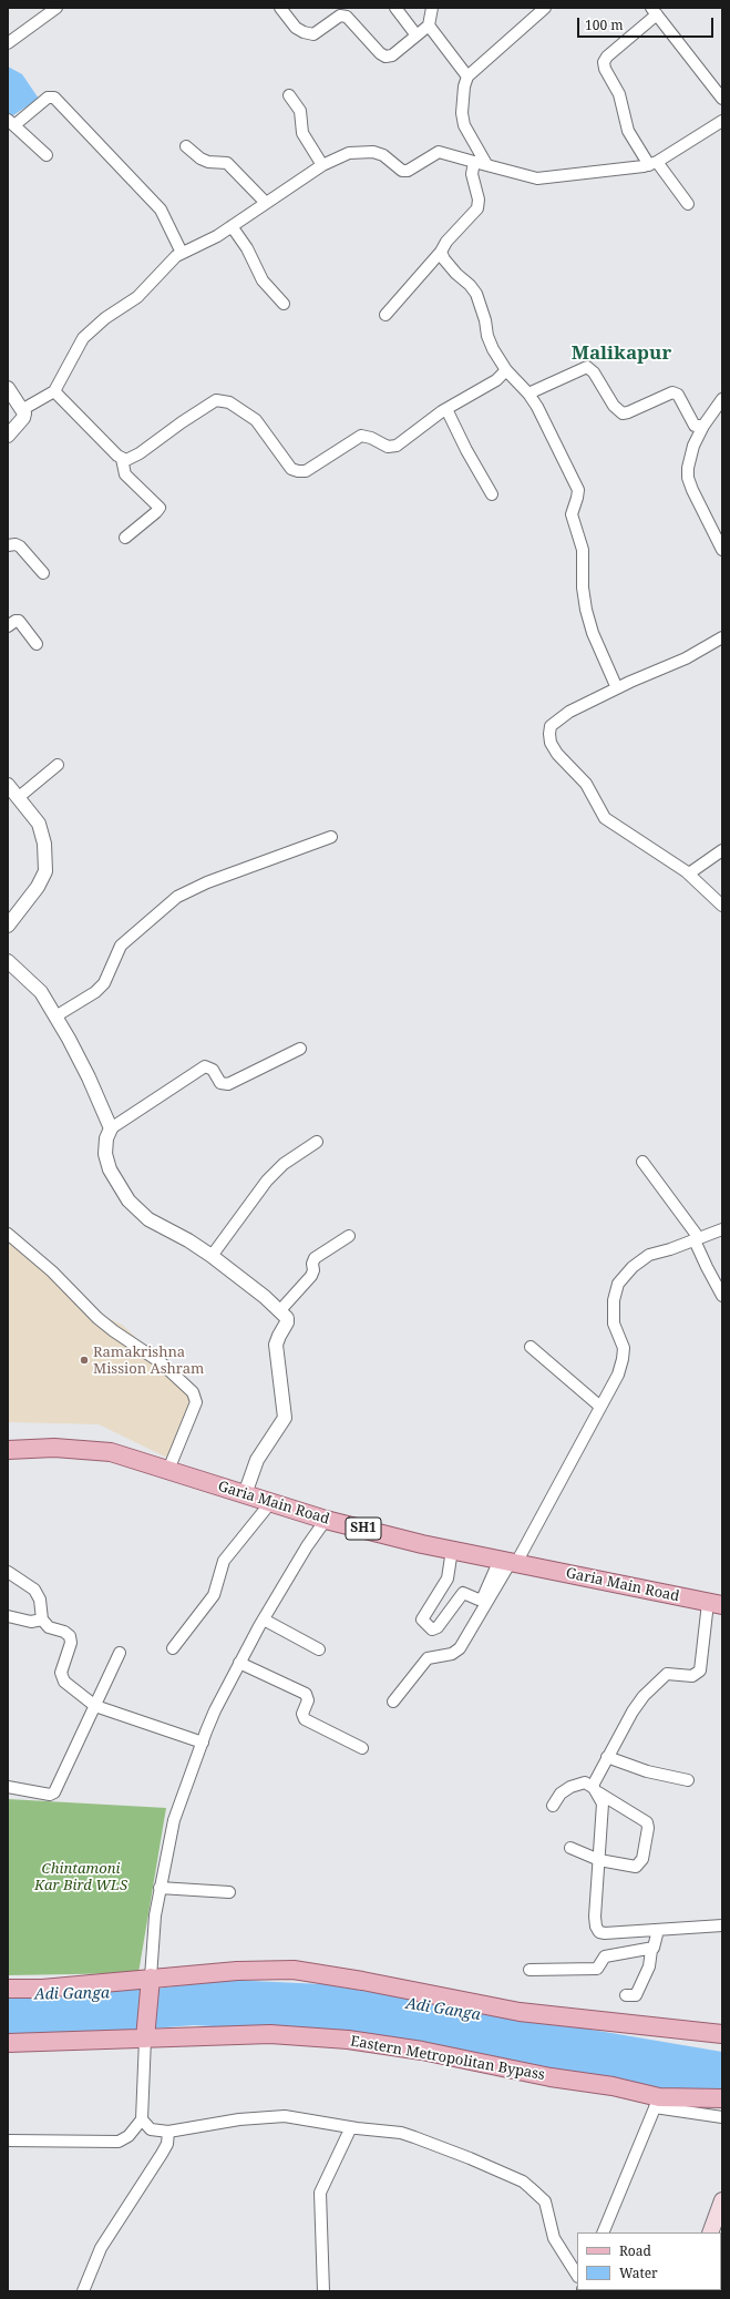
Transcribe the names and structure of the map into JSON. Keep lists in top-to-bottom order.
{
  "streets": {
    "main road": ["Garia Main Road", "SH1", "Eastern Metropolitan Bypass"]
  },
  "districts": ["Malikapur"],
  "water": ["Adi Ganga"],
  "parks": ["Chintamoni Kar Bird WLS"],
  "places": ["Ramakrishna Mission Ashram"],
  "legend": ["Road", "Water"],
  "scale_bar": "100 m"
}
